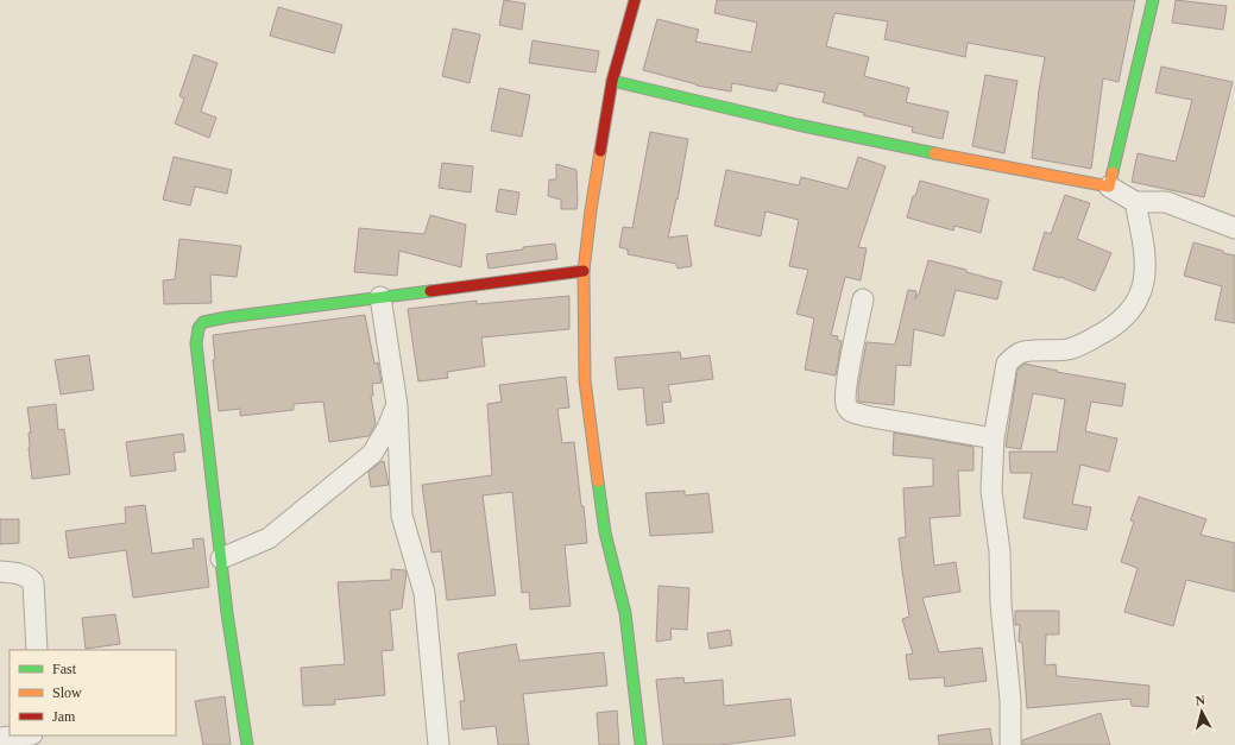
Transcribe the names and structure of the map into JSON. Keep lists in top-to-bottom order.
{
  "legend": ["Fast", "Slow", "Jam"],
  "north": "top"
}
